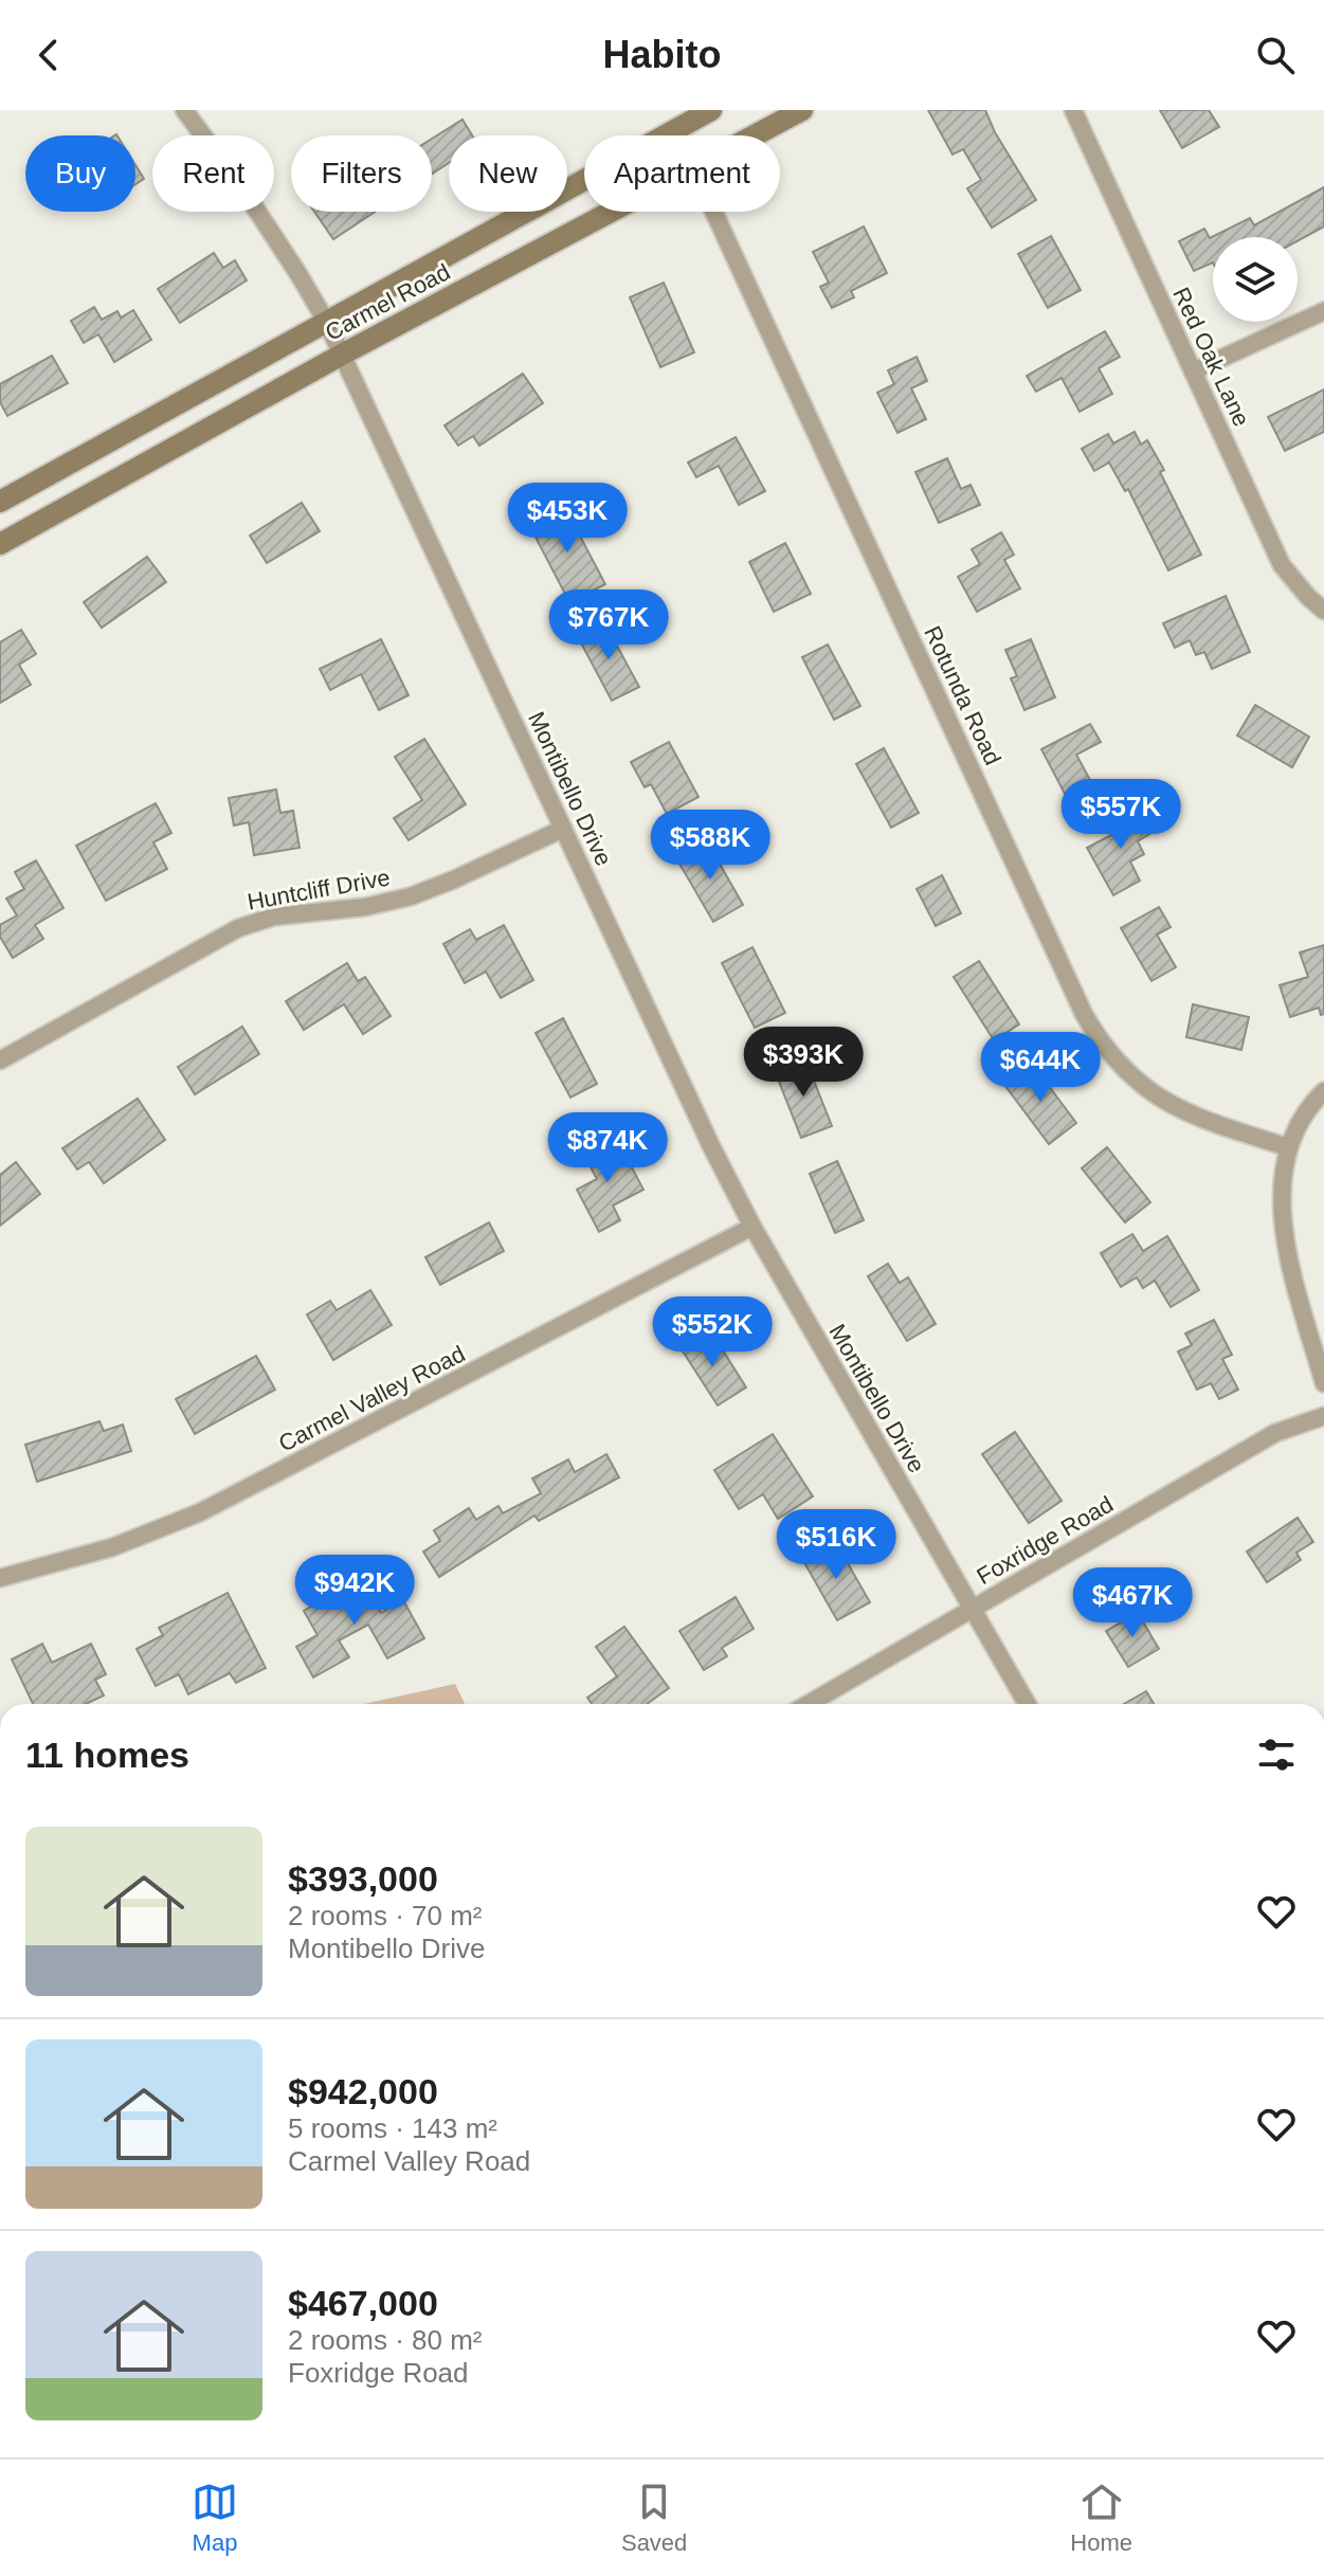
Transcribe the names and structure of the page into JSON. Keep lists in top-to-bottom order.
{
  "streets": {
    "main road": ["Carmel Road"],
    "street": [
      "Red Oak Lane",
      "Rotunda Road",
      "Montibello Drive",
      "Huntcliff Drive",
      "Carmel Valley Road",
      "Foxridge Road"
    ]
  },
  "crossings": [
    ["Carmel Road", "Montibello Drive"],
    ["Montibello Drive", "Huntcliff Drive"],
    ["Montibello Drive", "Carmel Valley Road"],
    ["Montibello Drive", "Foxridge Road"]
  ],
  "page": {
    "header": "Habito",
    "chip": [
      "Buy",
      "Rent",
      "Filters",
      "New",
      "Apartment"
    ],
    "price": [
      "$453K",
      "$767K",
      "$557K",
      "$588K",
      "$393K",
      "$644K",
      "$874K",
      "$552K",
      "$516K",
      "$942K",
      "$467K"
    ],
    "heading": "11 homes",
    "list": [
      {
        "name": "$393,000",
        "note": "2 rooms · 70 m² · Montibello Drive"
      },
      {
        "name": "$942,000",
        "note": "5 rooms · 143 m² · Carmel Valley Road"
      },
      {
        "name": "$467,000",
        "note": "2 rooms · 80 m² · Foxridge Road"
      }
    ],
    "tabs": ["Map", "Saved", "Home"]
  }
}
